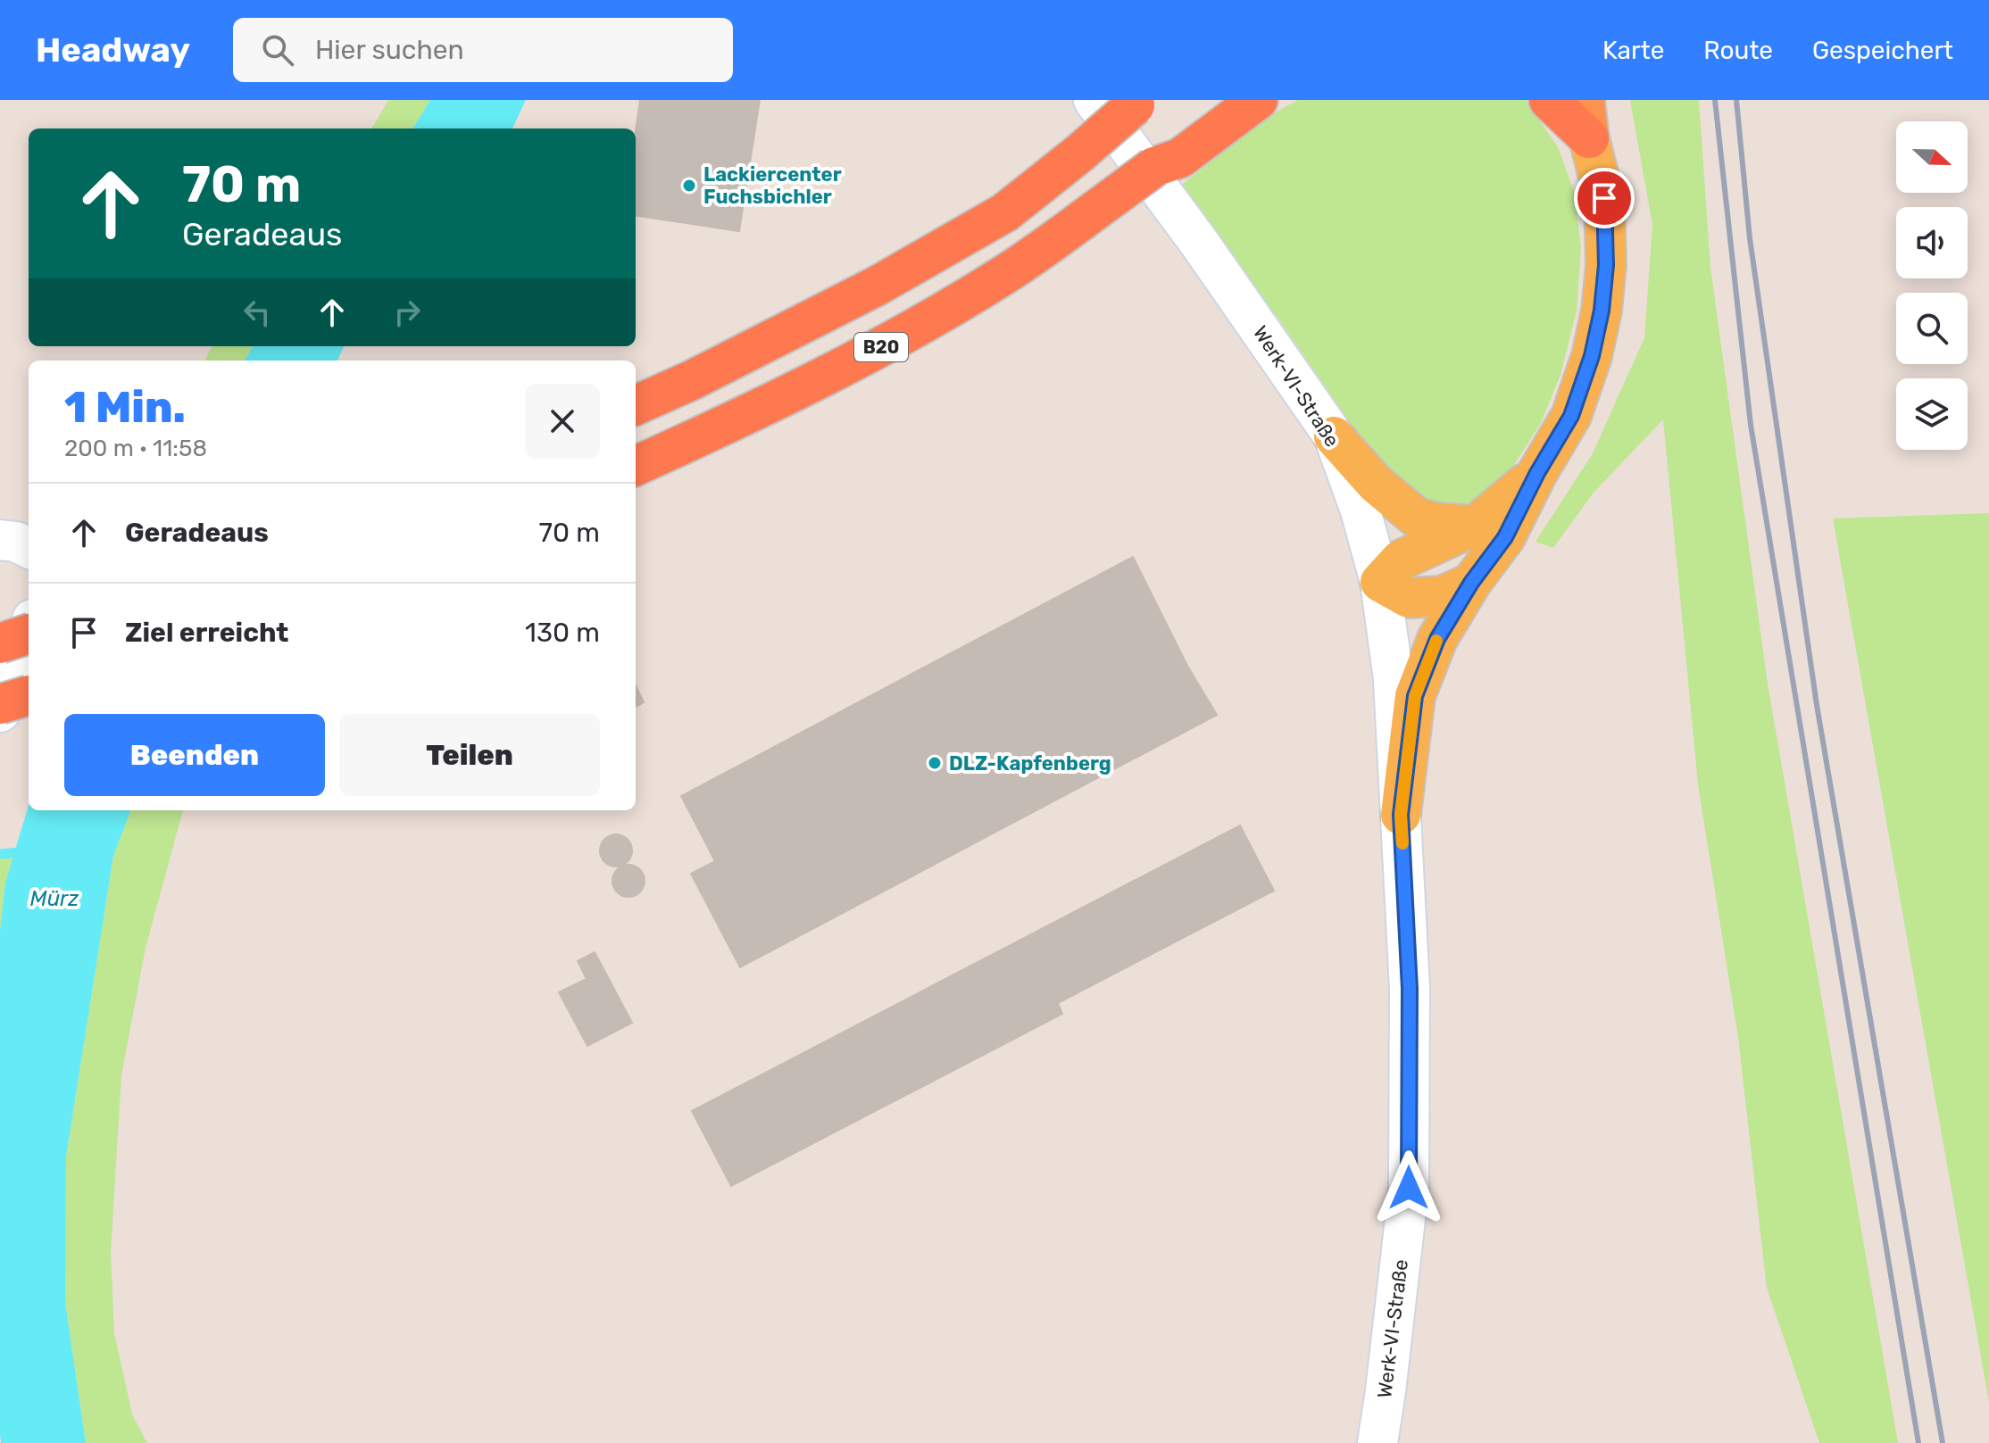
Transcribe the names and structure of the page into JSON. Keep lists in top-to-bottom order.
{
  "streets": {
    "highway": ["B20"],
    "main road": ["Werk-VI-Straße"]
  },
  "water": ["Mürz"],
  "places": ["Lackiercenter Fuchsbichler", "DLZ-Kapfenberg"],
  "north": "right",
  "page": {
    "header": "Headway",
    "search": "Hier suchen",
    "nav": ["Karte", "Route", "Gespeichert"],
    "turn": ["70 m", "Geradeaus"],
    "heading": ["1 Min.", "200 m · 11:58"],
    "list": [
      {
        "name": "Geradeaus",
        "value": "70 m"
      },
      {
        "name": "Ziel erreicht",
        "value": "130 m"
      }
    ],
    "buttons": ["Beenden", "Teilen"]
  }
}
